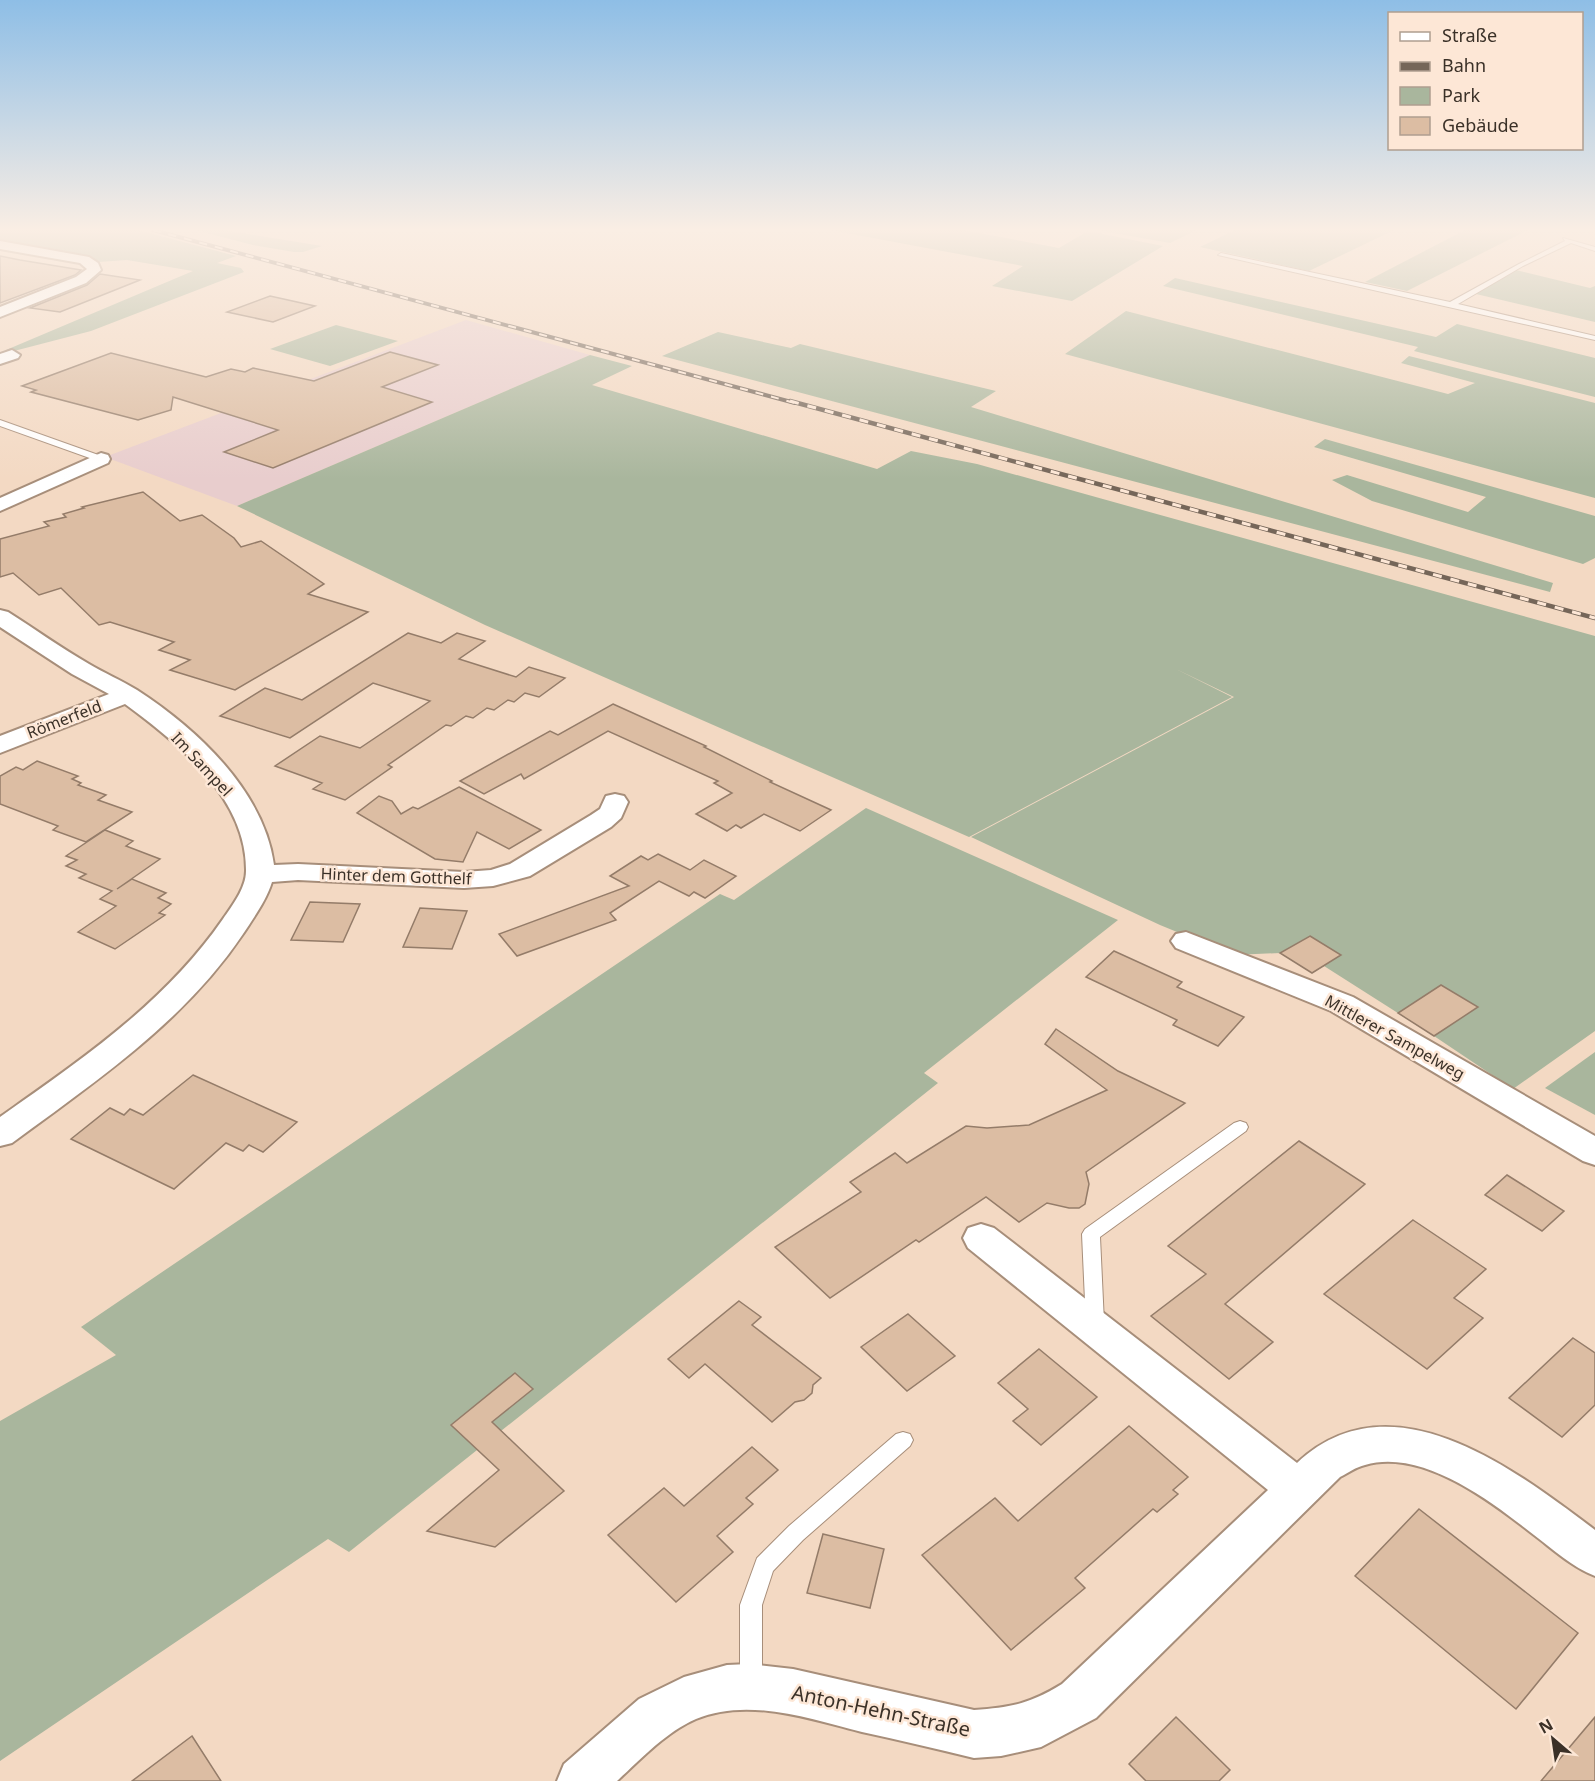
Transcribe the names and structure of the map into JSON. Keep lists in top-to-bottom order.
{
  "streets": {
    "street": [
      "Römerfeld",
      "Im Sampel",
      "Hinter dem Gotthelf",
      "Mittlerer Sampelweg",
      "Anton-Hehn-Straße"
    ]
  },
  "crossings": [
    ["Römerfeld", "Im Sampel"],
    ["Im Sampel", "Hinter dem Gotthelf"]
  ],
  "legend": [
    "Straße",
    "Bahn",
    "Park",
    "Gebäude"
  ],
  "north": "top left"
}
